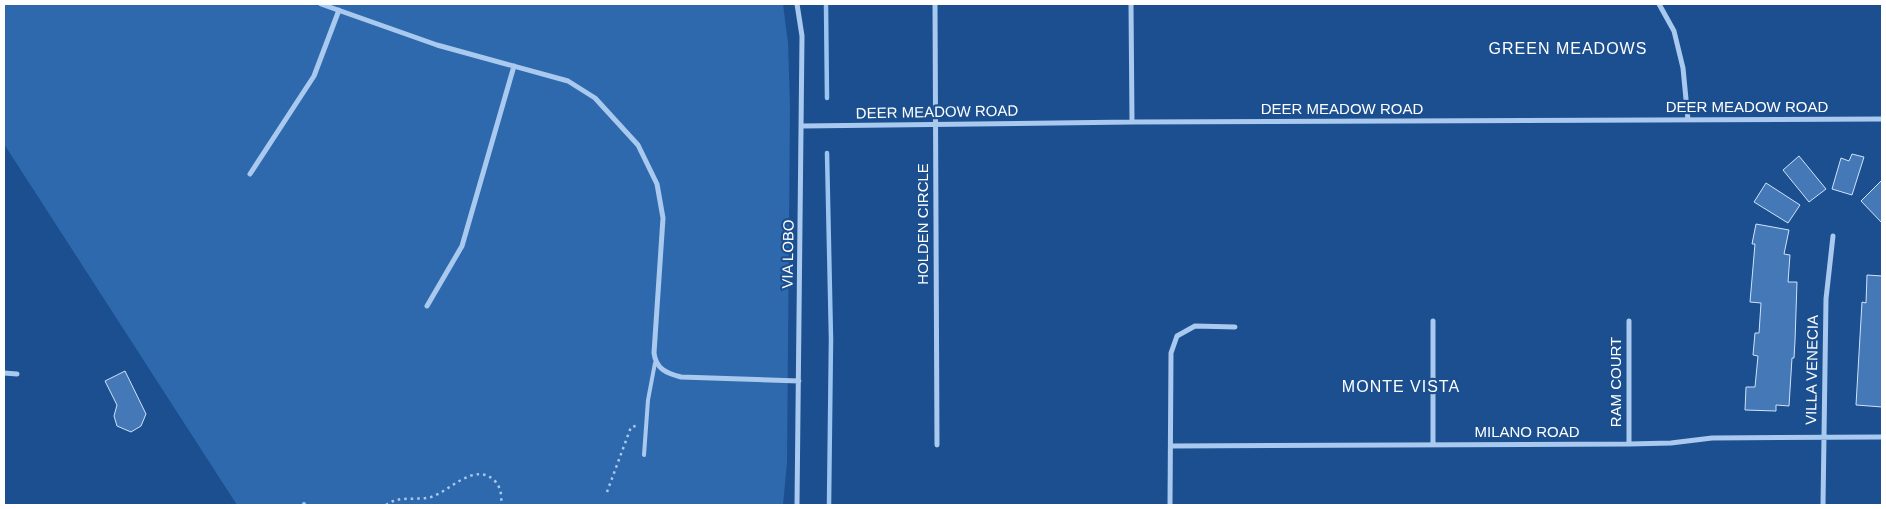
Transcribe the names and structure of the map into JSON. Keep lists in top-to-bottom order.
{
  "streets": {
    "street": [
      "DEER MEADOW ROAD",
      "HOLDEN CIRCLE",
      "VIA LOBO",
      "VILLA VENECIA",
      "RAM COURT",
      "MILANO ROAD"
    ]
  },
  "crossings": [
    ["DEER MEADOW ROAD", "HOLDEN CIRCLE"],
    ["DEER MEADOW ROAD", "VIA LOBO"],
    ["VILLA VENECIA", "MILANO ROAD"],
    ["RAM COURT", "MILANO ROAD"]
  ],
  "districts": ["GREEN MEADOWS", "MONTE VISTA"]
}
